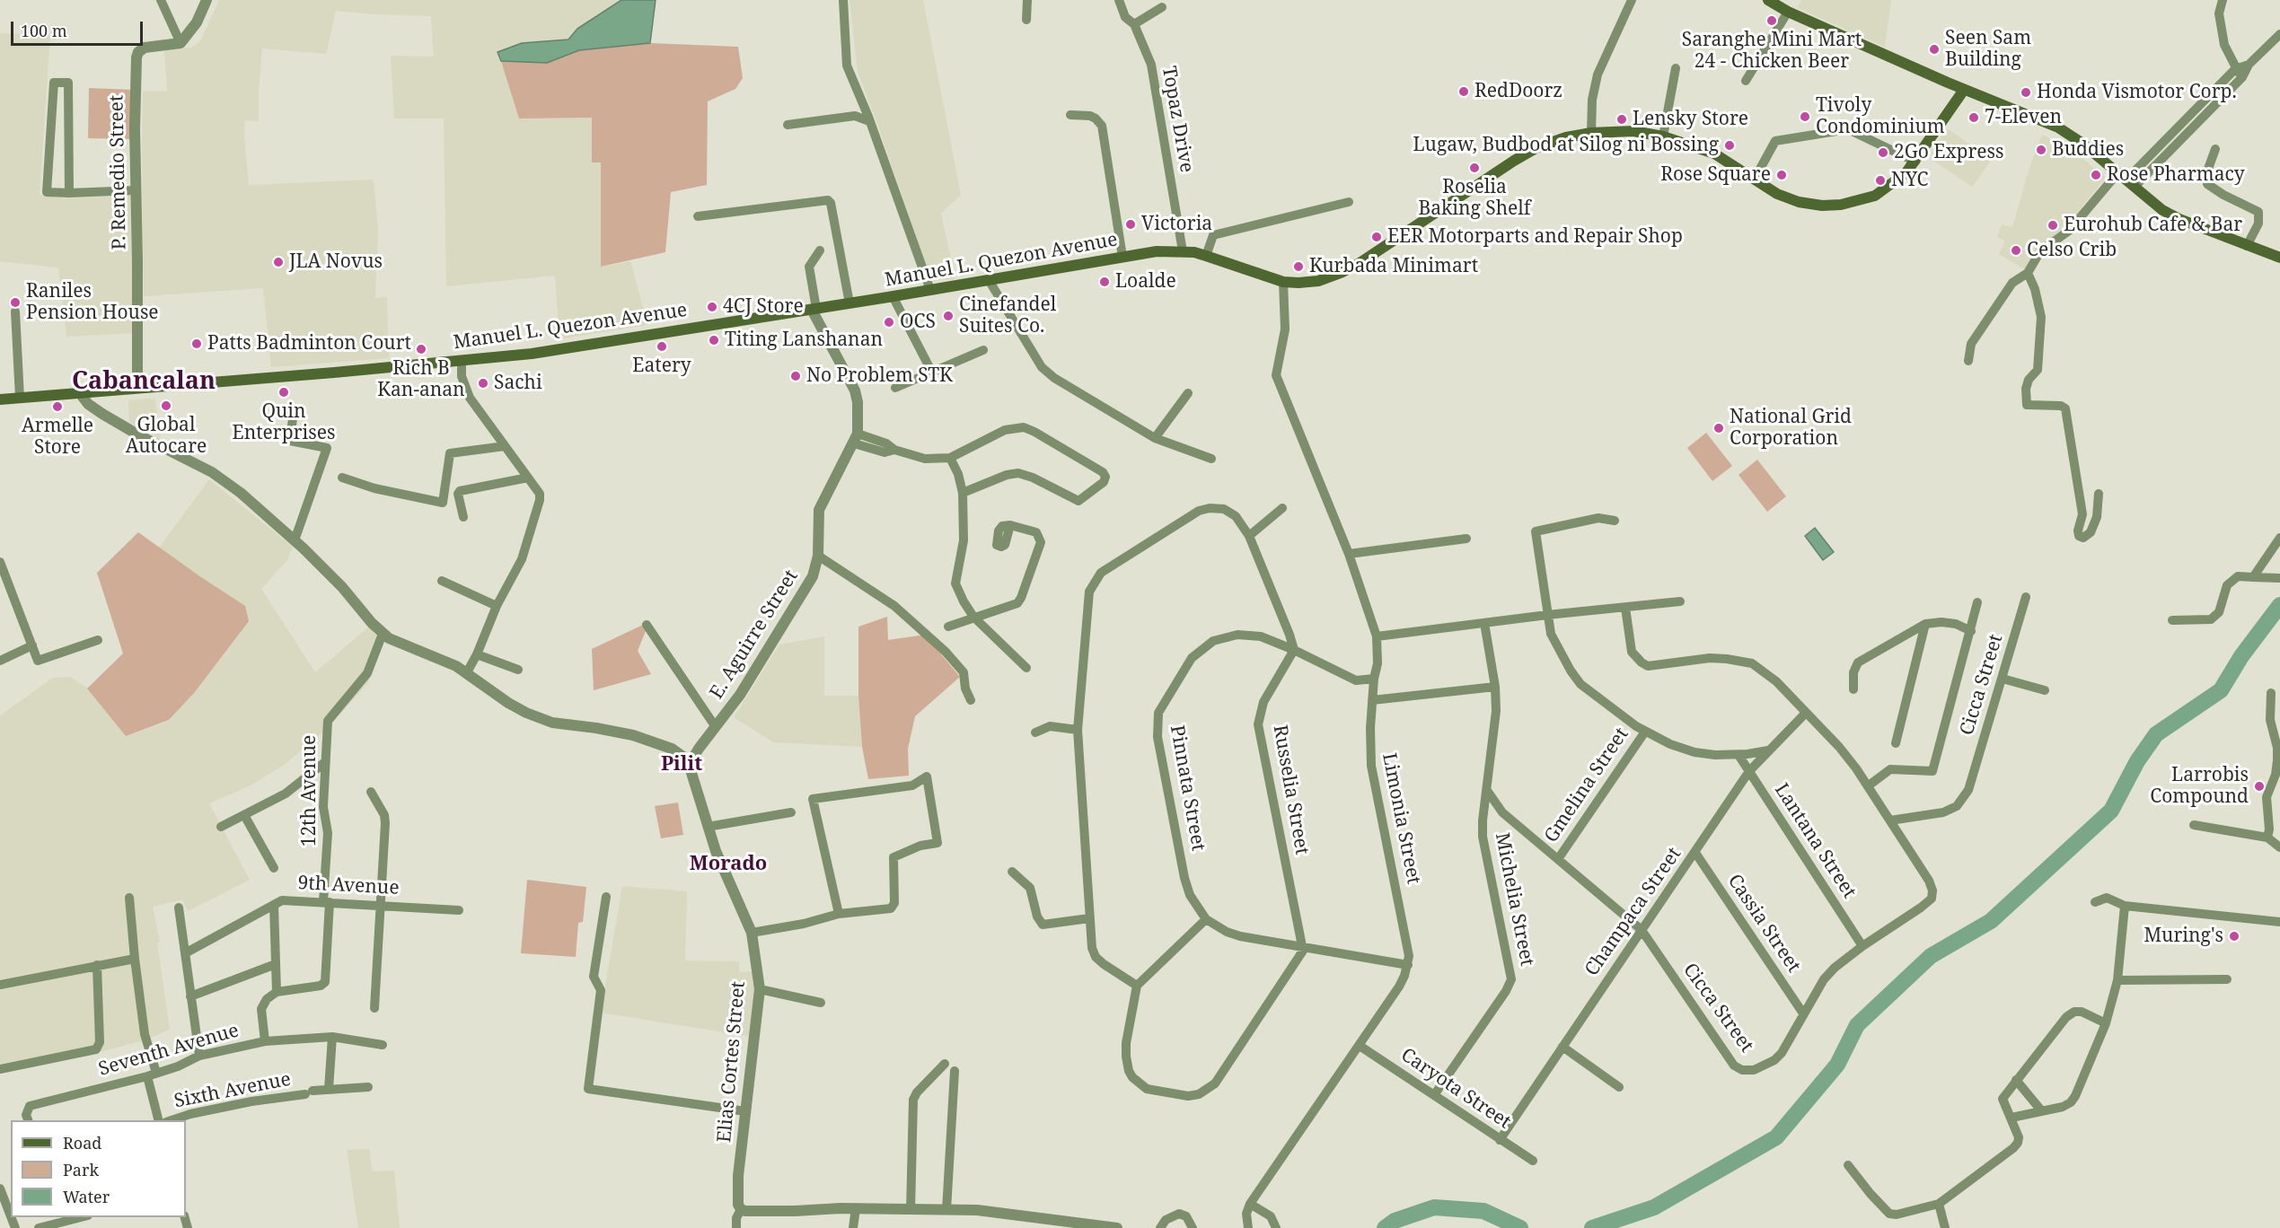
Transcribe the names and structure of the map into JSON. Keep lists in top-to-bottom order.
{
  "streets": {
    "main road": ["Manuel L. Quezon Avenue"],
    "street": [
      "Topaz Drive",
      "P. Remedio Street",
      "E. Aguirre Street",
      "Cicca Street",
      "Gmelina Street",
      "Pinnata Street",
      "Russelia Street",
      "12th Avenue",
      "Limonia Street",
      "Lantana Street",
      "9th Avenue",
      "Michelia Street",
      "Champaca Street",
      "Cassia Street",
      "Seventh Avenue",
      "Elias Cortes Street",
      "Caryota Street",
      "Sixth Avenue"
    ]
  },
  "crossings": [
    ["Topaz Drive", "Manuel L. Quezon Avenue"],
    ["P. Remedio Street", "Manuel L. Quezon Avenue"],
    ["Manuel L. Quezon Avenue", "E. Aguirre Street"],
    ["Manuel L. Quezon Avenue", "Limonia Street"],
    ["E. Aguirre Street", "Elias Cortes Street"],
    ["Cicca Street", "Gmelina Street"],
    ["Cicca Street", "Lantana Street"],
    ["Cicca Street", "Michelia Street"],
    ["Cicca Street", "Champaca Street"],
    ["Cicca Street", "Cassia Street"],
    ["Pinnata Street", "Russelia Street"],
    ["Pinnata Street", "Limonia Street"],
    ["12th Avenue", "9th Avenue"],
    ["Limonia Street", "Caryota Street"],
    ["Lantana Street", "Champaca Street"],
    ["Michelia Street", "Caryota Street"],
    ["Champaca Street", "Cassia Street"],
    ["Champaca Street", "Caryota Street"]
  ],
  "districts": ["Cabancalan", "Pilit", "Morado"],
  "places": [
    "Saranghe Mini Mart 24 - Chicken Beer",
    "Seen Sam Building",
    "RedDoorz",
    "Honda Vismotor Corp.",
    "Tivoly Condominium",
    "7-Eleven",
    "Lensky Store",
    "Lugaw, Budbod at Silog ni Bossing",
    "Buddies",
    "2Go Express",
    "Roselia Baking Shelf",
    "Rose Square",
    "Rose Pharmacy",
    "NYC",
    "Victoria",
    "Eurohub Cafe & Bar",
    "EER Motorparts and Repair Shop",
    "Celso Crib",
    "JLA Novus",
    "Kurbada Minimart",
    "Loalde",
    "Raniles Pension House",
    "4CJ Store",
    "Cinefandel Suites Co.",
    "OCS",
    "Titing Lanshanan",
    "Patts Badminton Court",
    "Eatery",
    "Rich B Kan-anan",
    "No Problem STK",
    "Sachi",
    "Quin Enterprises",
    "Global Autocare",
    "Armelle Store",
    "National Grid Corporation",
    "Larrobis Compound",
    "Muring's"
  ],
  "legend": ["Road", "Park", "Water"],
  "scale_bar": "100 m"
}
